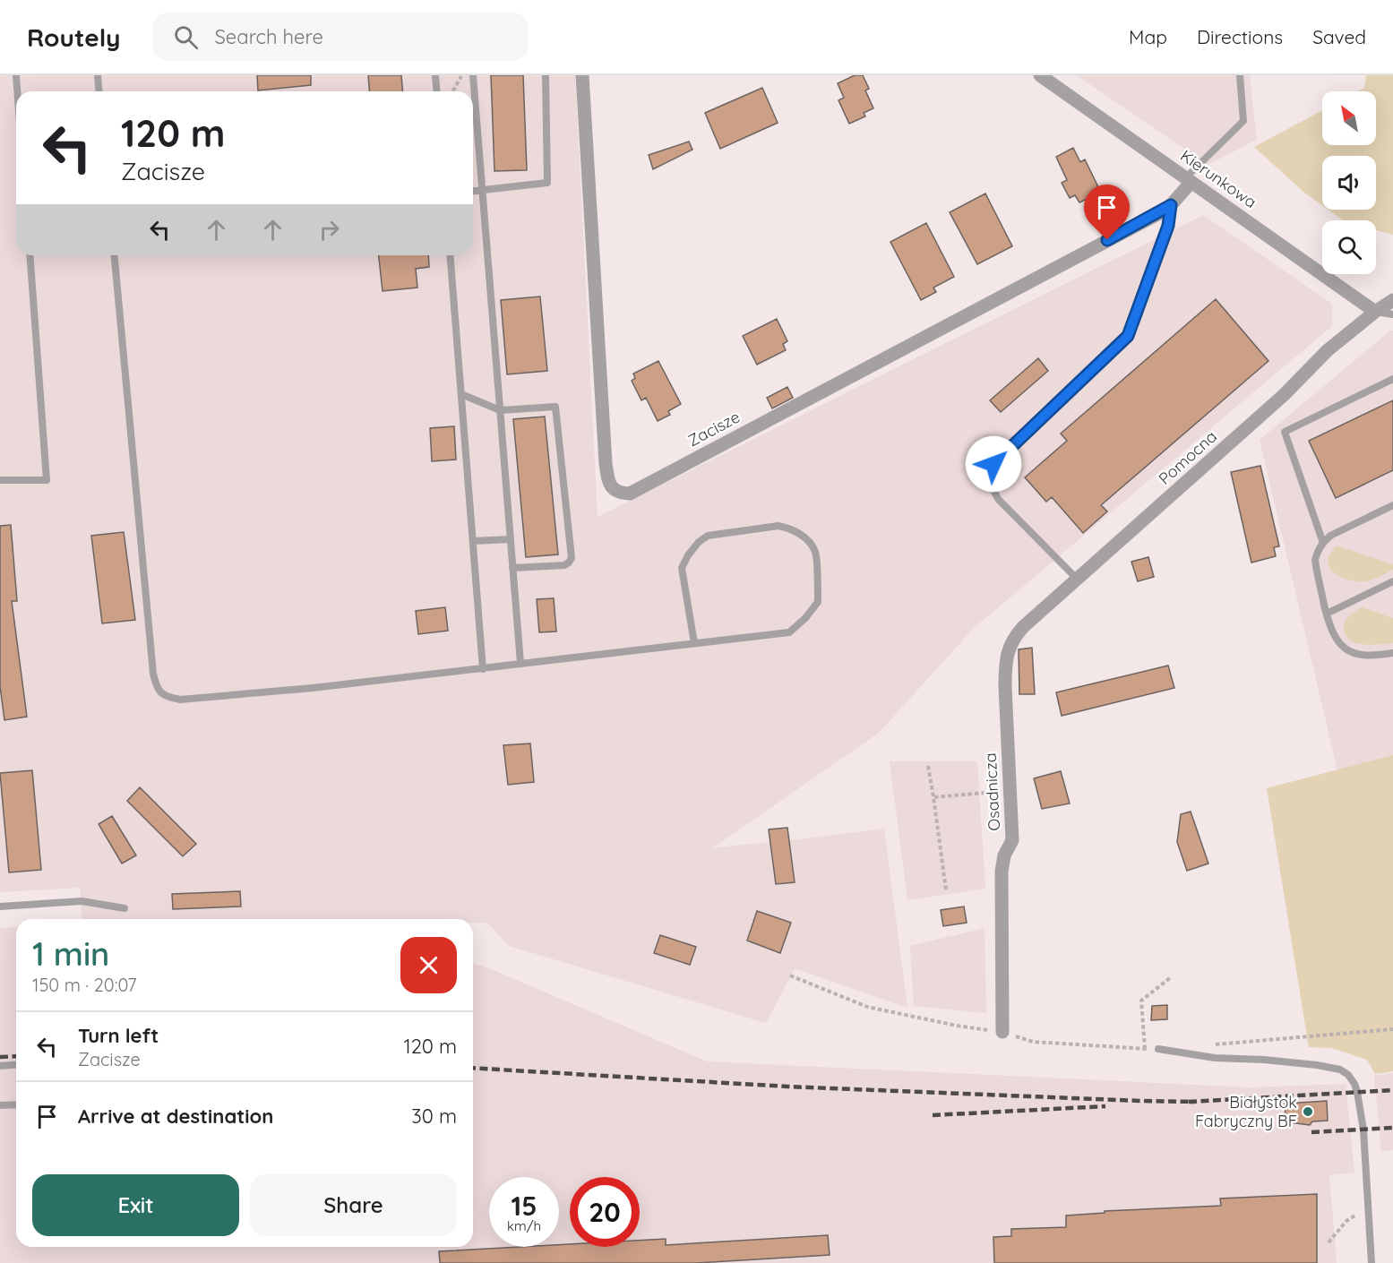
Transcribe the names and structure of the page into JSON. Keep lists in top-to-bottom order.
{
  "streets": {
    "street": [
      "Kierunkowa",
      "Zacisze",
      "Pomocna",
      "Osadnicza"
    ]
  },
  "crossings": [
    ["Kierunkowa", "Zacisze"],
    ["Kierunkowa", "Pomocna"],
    ["Pomocna", "Osadnicza"]
  ],
  "places": ["Białystok Fabryczny BF"],
  "north": "top left",
  "page": {
    "header": "Routely",
    "search": "Search here",
    "nav": ["Map", "Directions", "Saved"],
    "turn": ["120 m", "Zacisze"],
    "heading": ["1 min", "150 m · 20:07"],
    "list": [
      {
        "name": "Turn left",
        "note": "Zacisze",
        "value": "120 m"
      },
      {
        "name": "Arrive at destination",
        "value": "30 m"
      }
    ],
    "buttons": ["Exit", "Share"],
    "speed": "15 km/h",
    "limit": "20"
  }
}
